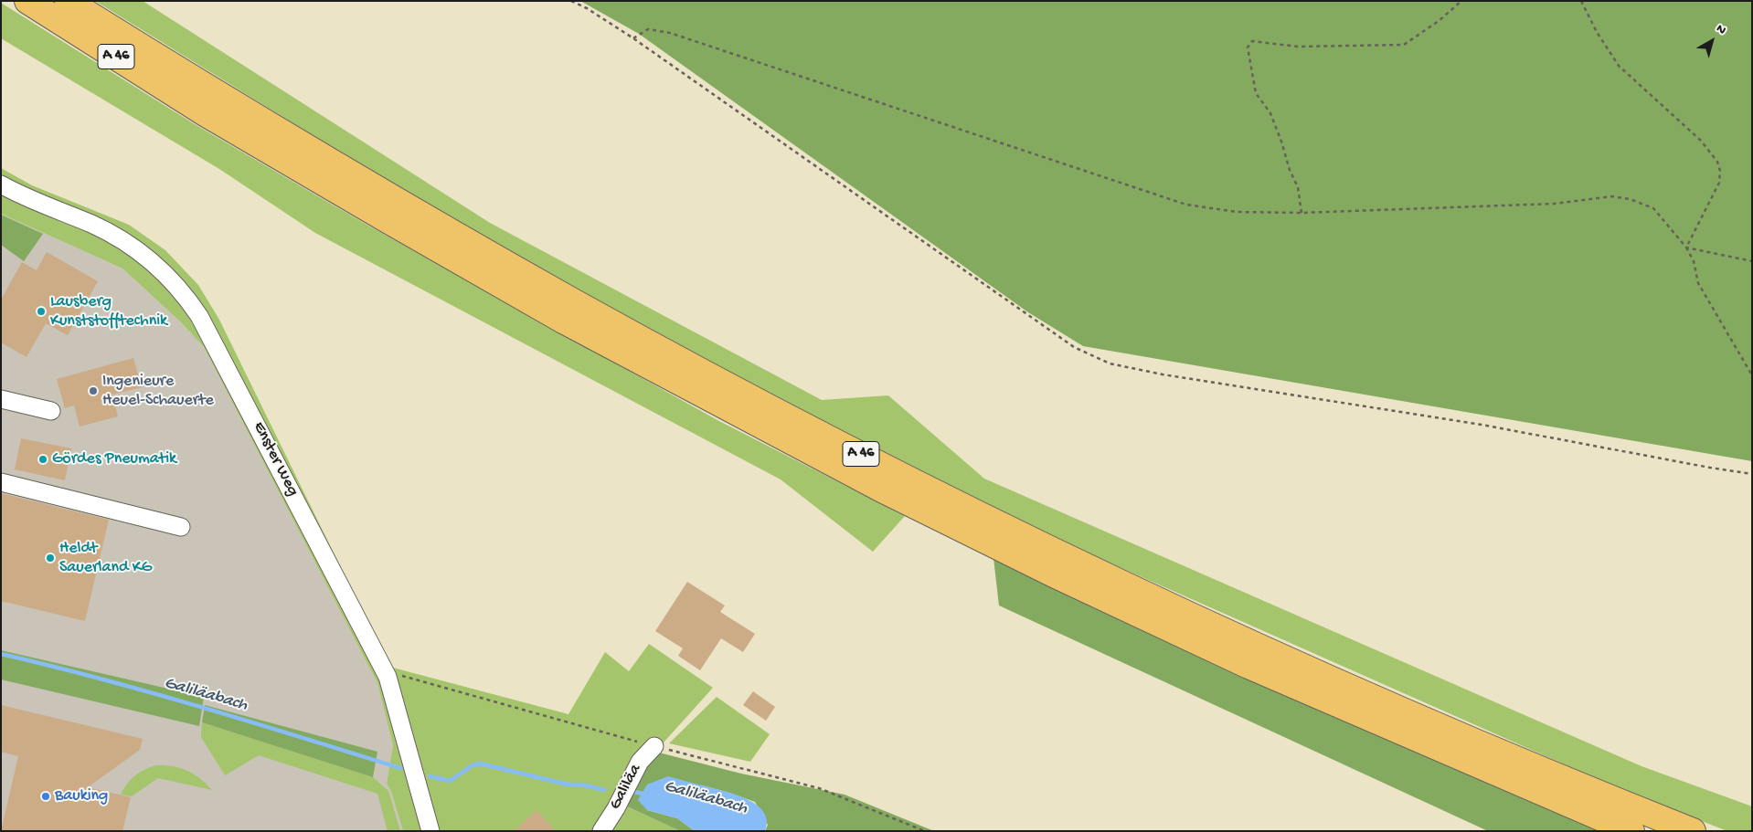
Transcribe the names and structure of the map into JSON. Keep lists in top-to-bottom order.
{
  "streets": {
    "highway": ["A 46"],
    "street": ["Enster Weg", "Galiläa"]
  },
  "water": ["Galiläabach"],
  "places": [
    "Lausberg Kunststofftechnik",
    "Ingenieure Heuel-Schauerte",
    "Gördes Pneumatik",
    "Heldt Sauerland KG",
    "Bauking"
  ],
  "north": "top right"
}
